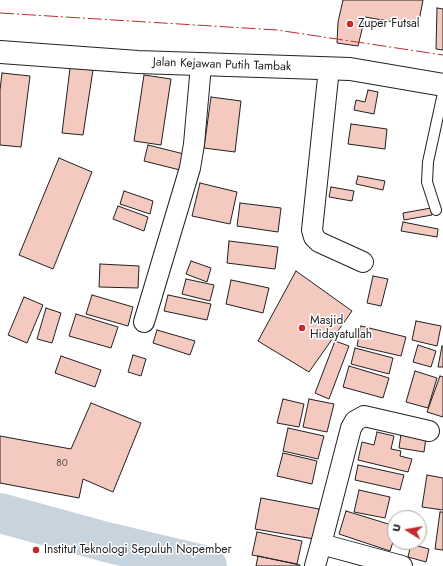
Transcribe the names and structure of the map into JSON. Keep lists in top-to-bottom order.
{
  "streets": {
    "street": ["Jalan Kejawan Putih Tambak"]
  },
  "places": ["Zuper Futsal", "Masjid Hidayatullah", "Institut Teknologi Sepuluh Nopember"],
  "house_numbers": ["80"],
  "north": "left"
}
